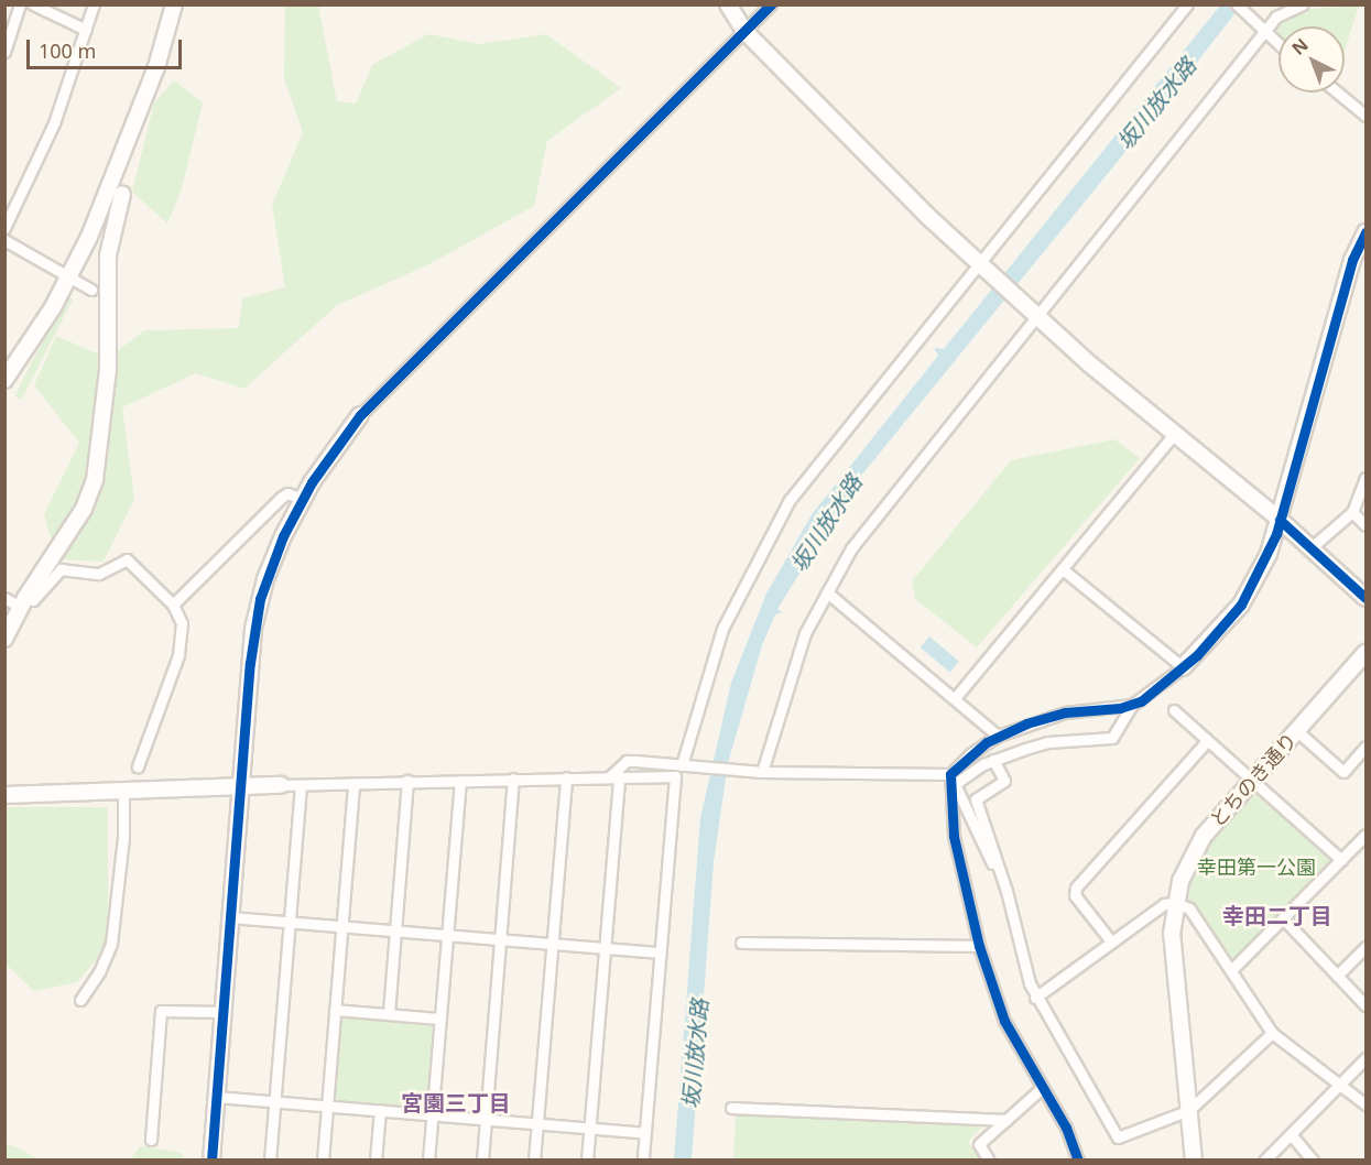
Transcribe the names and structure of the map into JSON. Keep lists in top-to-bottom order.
{
  "streets": {
    "street": ["とちのき通り"]
  },
  "districts": ["幸田二丁目", "宮園三丁目"],
  "water": ["坂川放水路"],
  "parks": ["幸田第一公園"],
  "scale_bar": "100 m",
  "north": "top left"
}
